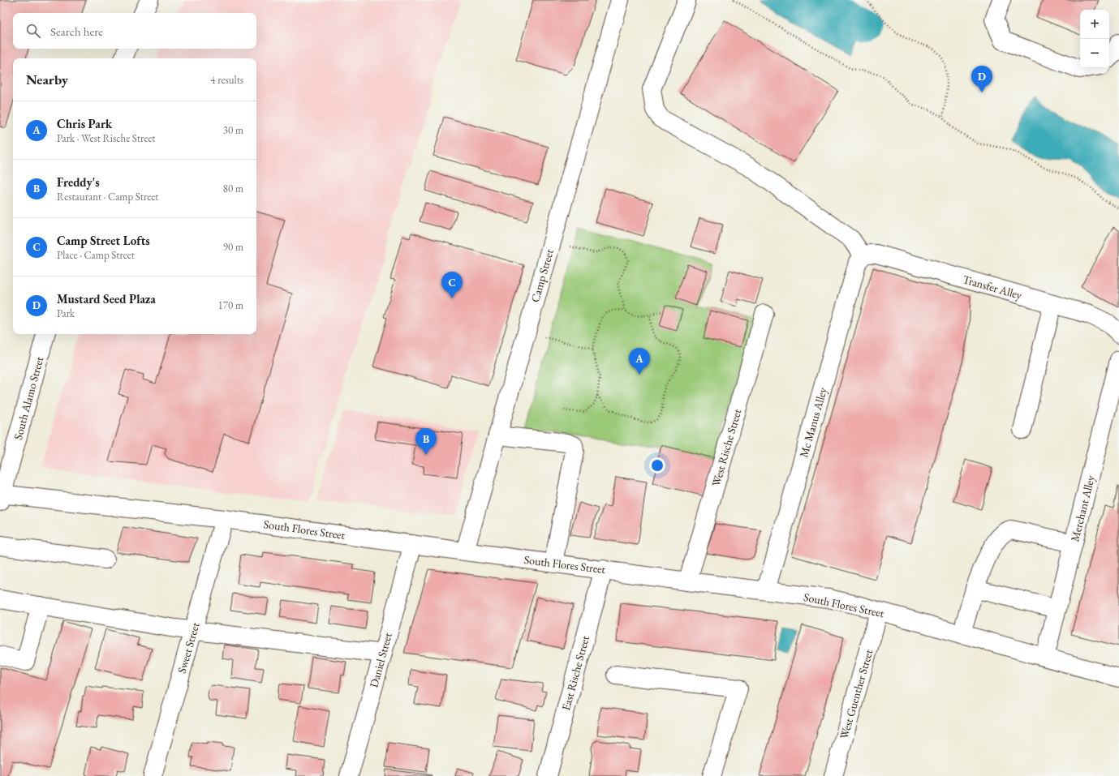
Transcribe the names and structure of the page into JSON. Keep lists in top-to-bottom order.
{
  "streets": {
    "street": [
      "Camp Street",
      "Transfer Alley",
      "South Alamo Street",
      "Mc Manus Alley",
      "West Rische Street",
      "Merchant Alley",
      "South Flores Street",
      "Sweet Street",
      "Daniel Street",
      "East Rische Street",
      "West Guenther Street"
    ]
  },
  "crossings": [
    ["Camp Street", "South Flores Street"],
    ["Transfer Alley", "Mc Manus Alley"],
    ["South Alamo Street", "South Flores Street"],
    ["Mc Manus Alley", "South Flores Street"],
    ["West Rische Street", "South Flores Street"],
    ["Merchant Alley", "South Flores Street"],
    ["South Flores Street", "Sweet Street"],
    ["South Flores Street", "Daniel Street"],
    ["South Flores Street", "East Rische Street"],
    ["South Flores Street", "West Guenther Street"]
  ],
  "page": {
    "map_buttons": ["+", "−"],
    "search": "Search here",
    "heading": ["Nearby", "4 results"],
    "pins": [
      "D",
      "C",
      "A",
      "B"
    ],
    "list": [
      {
        "mark": "A",
        "name": "Chris Park",
        "note": "Park · West Rische Street",
        "value": "30 m"
      },
      {
        "mark": "B",
        "name": "Freddy's",
        "note": "Restaurant · Camp Street",
        "value": "80 m"
      },
      {
        "mark": "C",
        "name": "Camp Street Lofts",
        "note": "Place · Camp Street",
        "value": "90 m"
      },
      {
        "mark": "D",
        "name": "Mustard Seed Plaza",
        "note": "Park",
        "value": "170 m"
      }
    ]
  }
}
